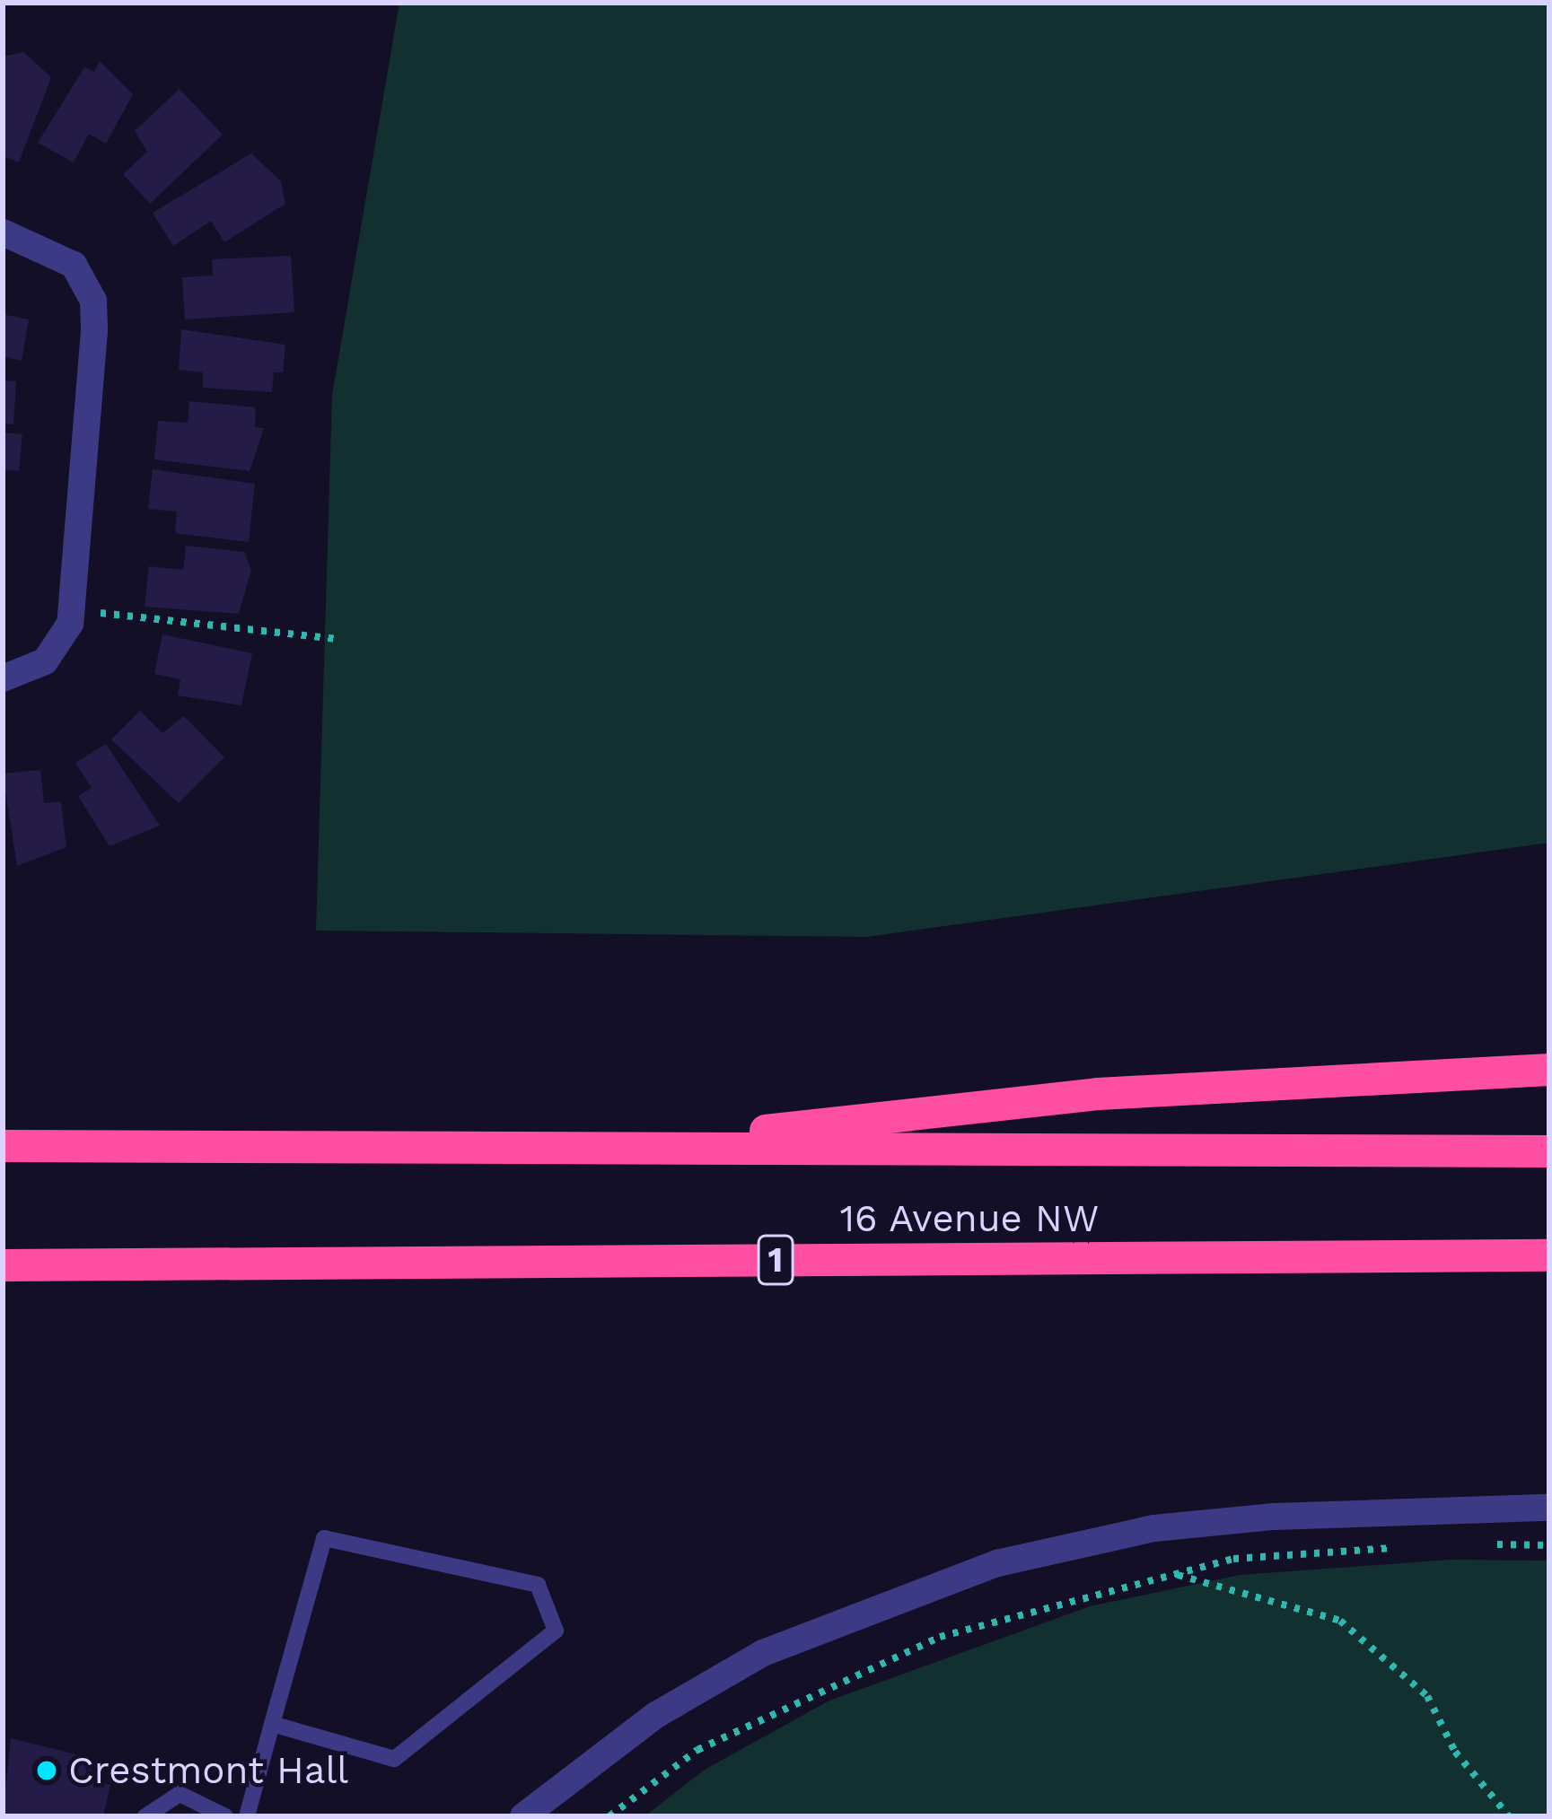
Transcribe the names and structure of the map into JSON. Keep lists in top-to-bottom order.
{
  "streets": {
    "highway": ["16 Avenue NW", "1"]
  },
  "places": ["Crestmont Hall"]
}
